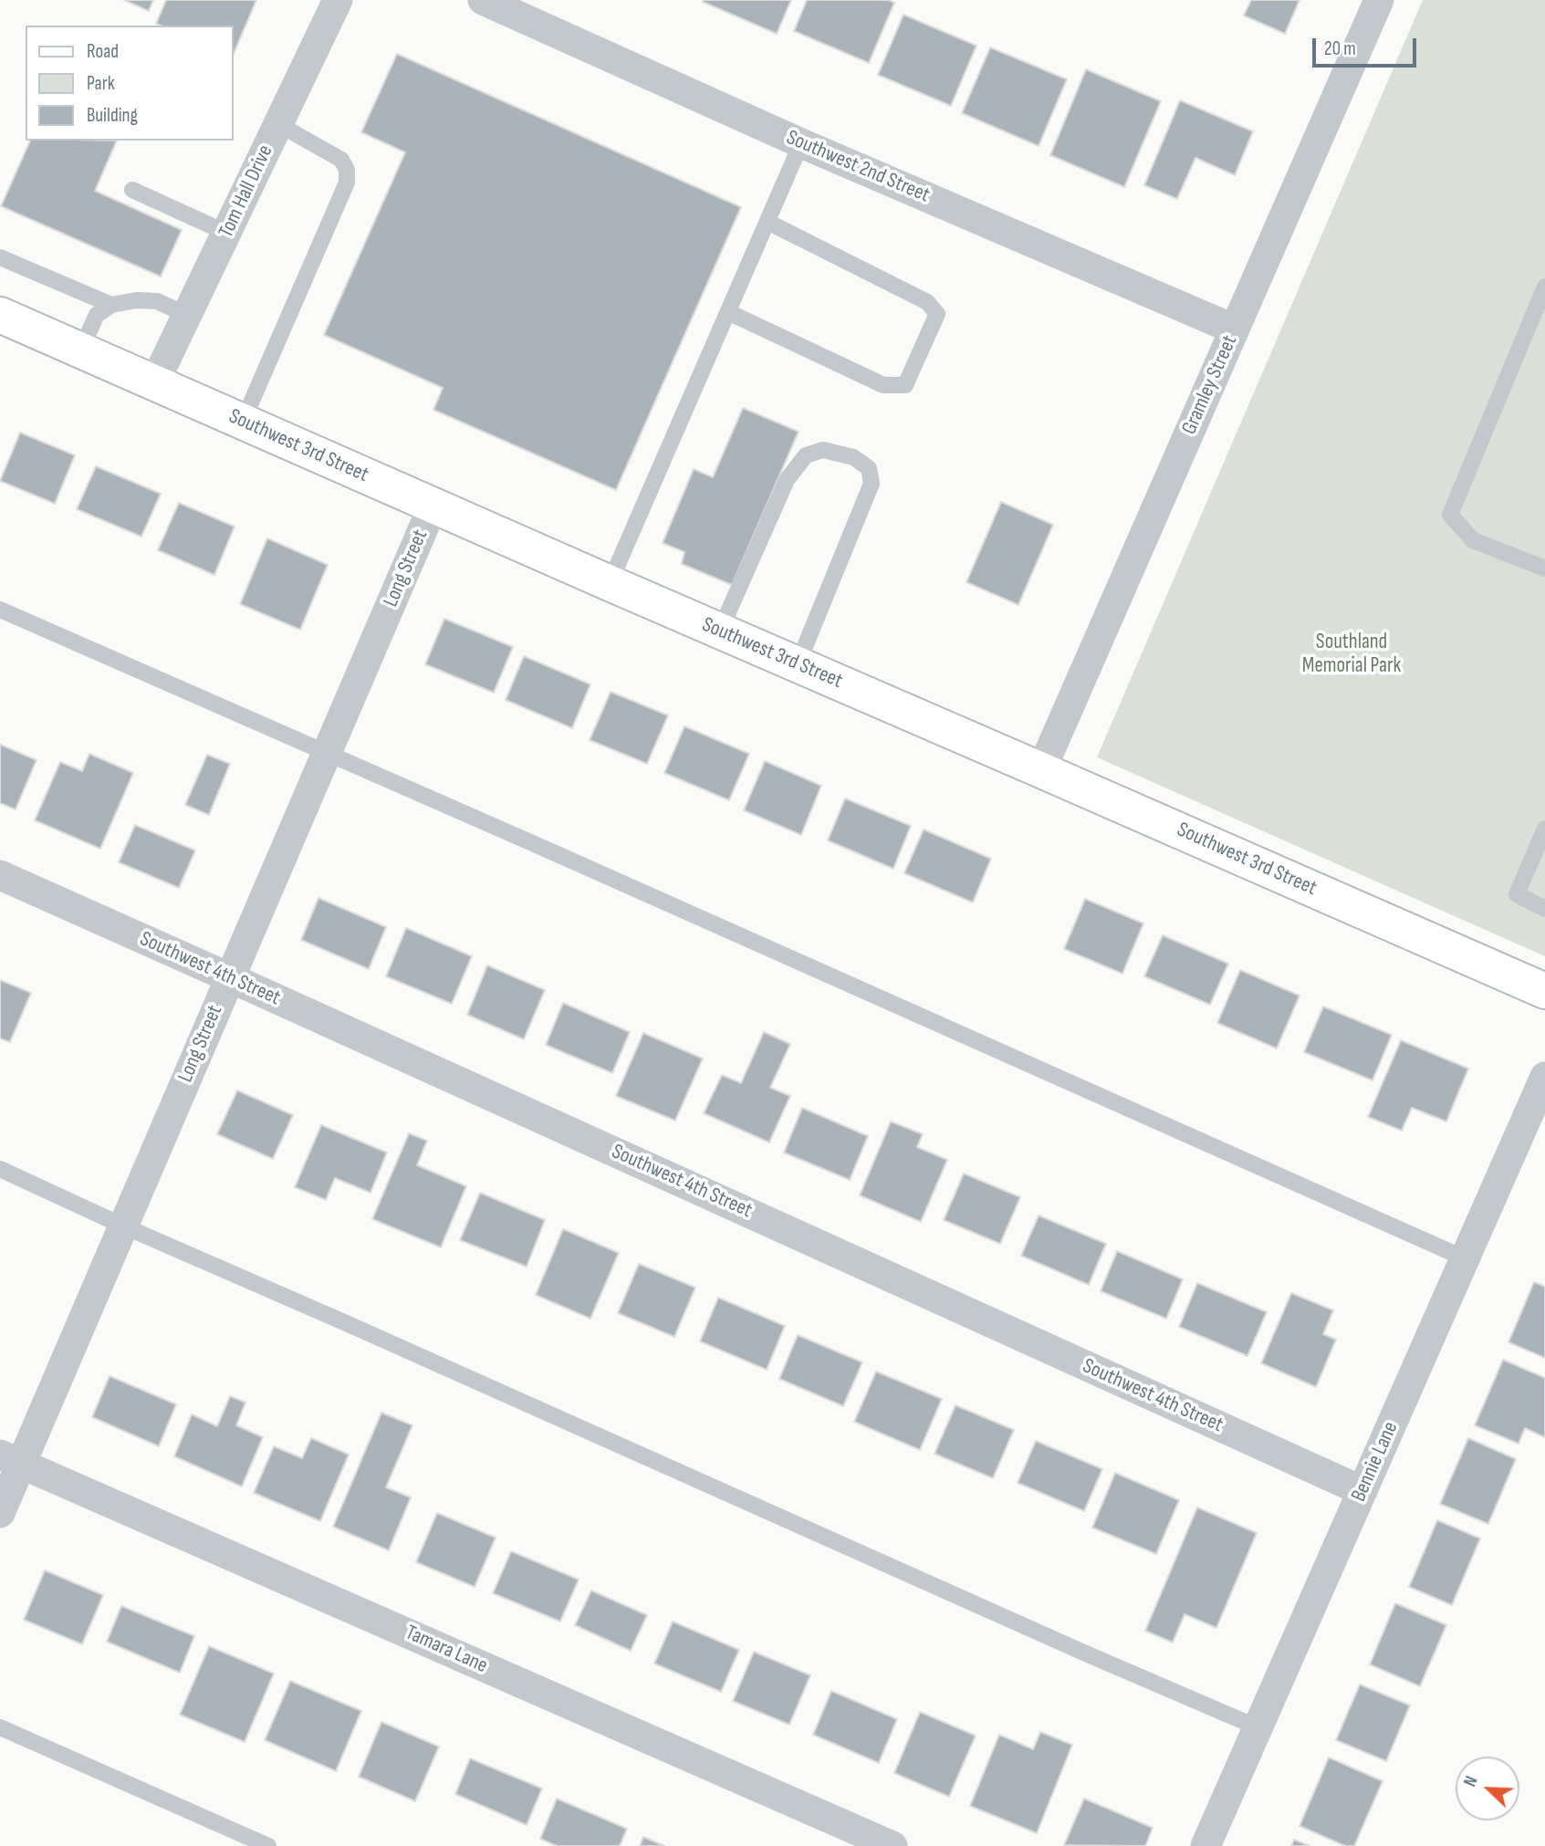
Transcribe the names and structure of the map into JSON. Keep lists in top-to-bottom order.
{
  "streets": {
    "street": [
      "Southwest 2nd Street",
      "Tom Hall Drive",
      "Gramley Street",
      "Southwest 3rd Street",
      "Long Street",
      "Southwest 4th Street",
      "Bennie Lane",
      "Tamara Lane"
    ]
  },
  "crossings": [
    ["Southwest 2nd Street", "Gramley Street"],
    ["Tom Hall Drive", "Southwest 3rd Street"],
    ["Gramley Street", "Southwest 3rd Street"],
    ["Southwest 3rd Street", "Long Street"],
    ["Long Street", "Southwest 4th Street"],
    ["Long Street", "Tamara Lane"],
    ["Southwest 4th Street", "Bennie Lane"]
  ],
  "parks": ["Southland Memorial Park"],
  "legend": ["Road", "Park", "Building"],
  "scale_bar": "20 m",
  "north": "top left"
}
